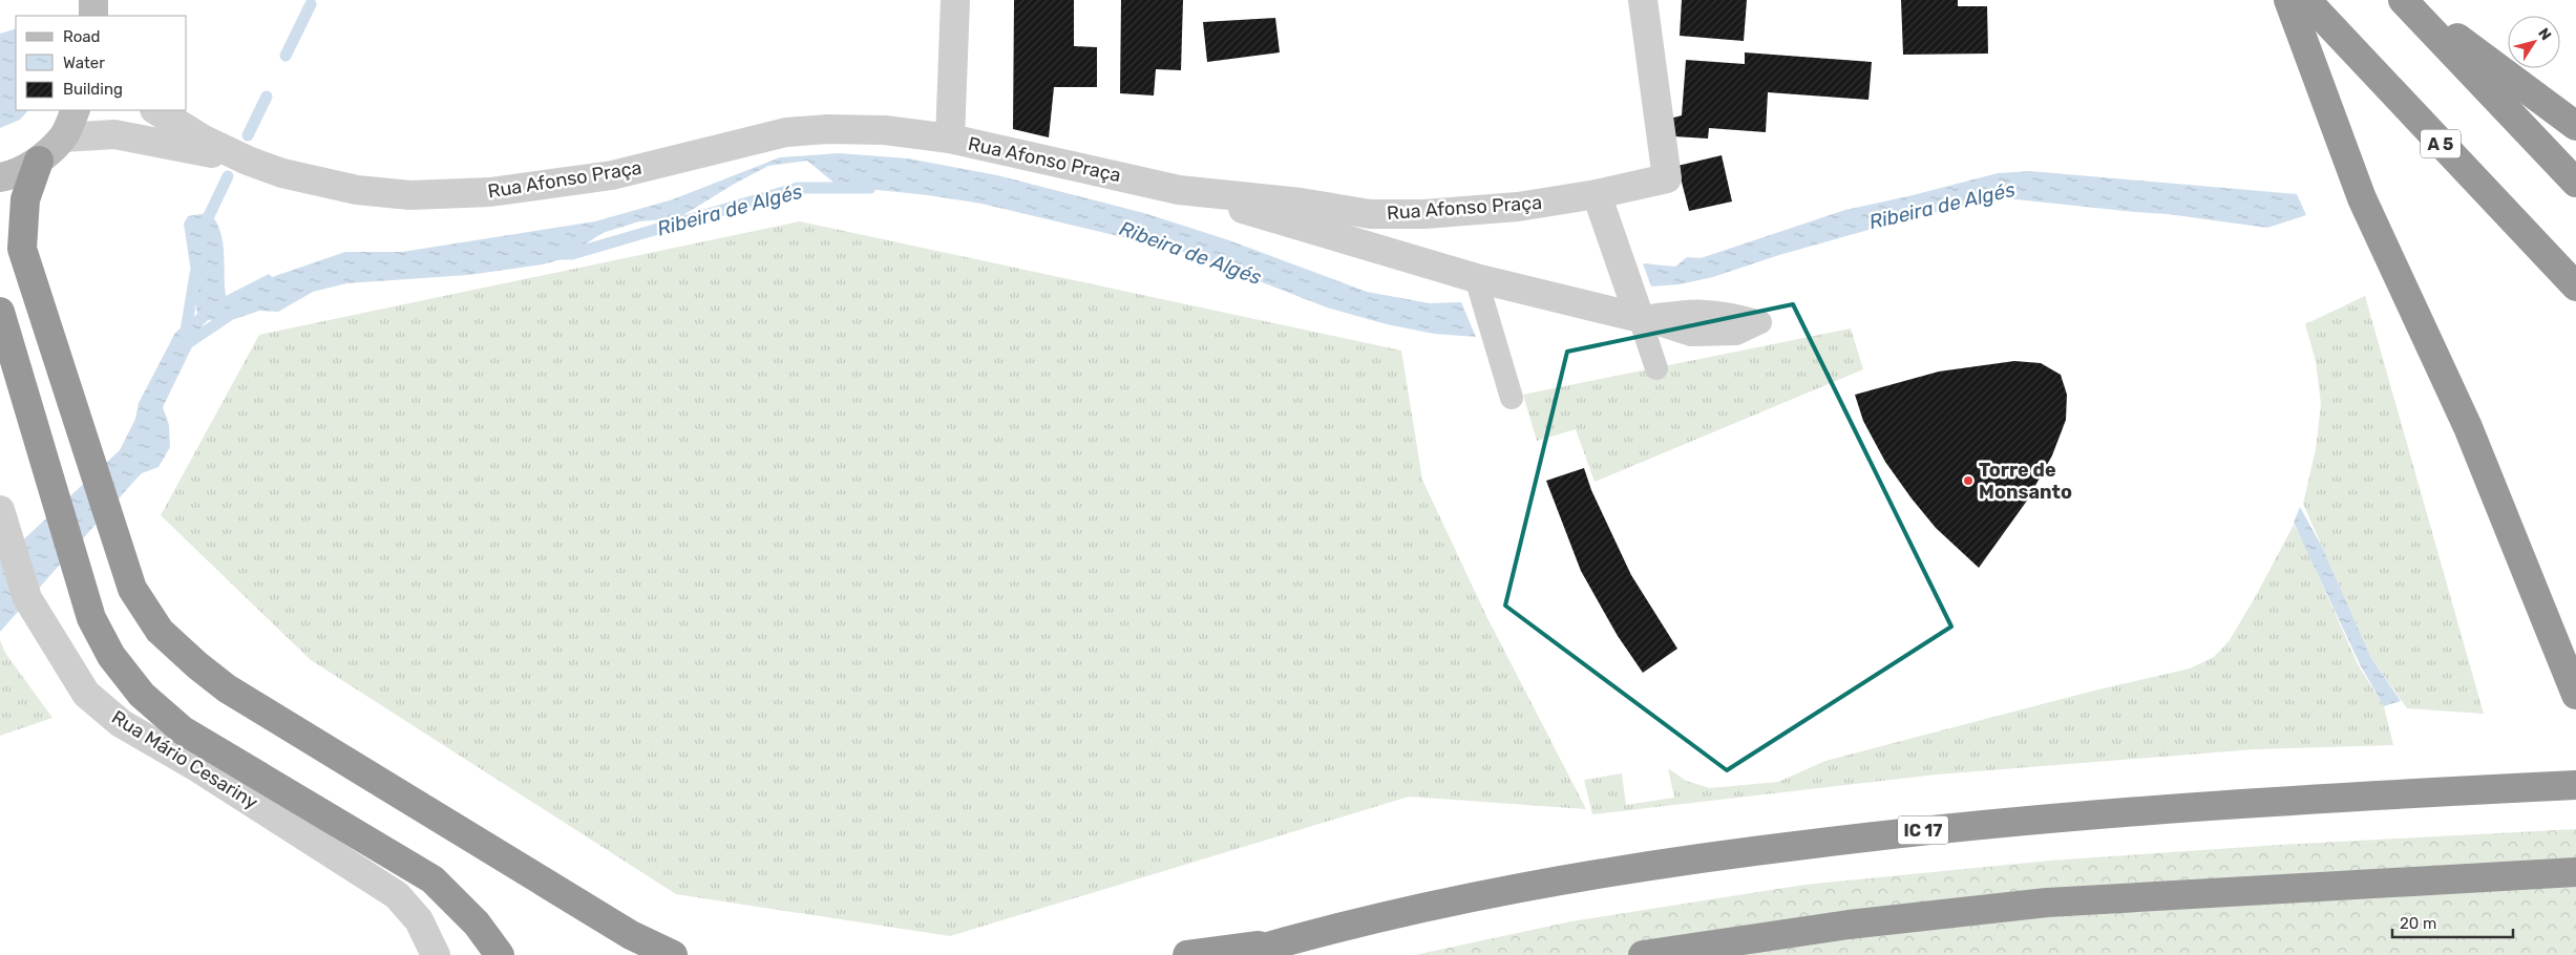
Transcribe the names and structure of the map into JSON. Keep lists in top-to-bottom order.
{
  "streets": {
    "highway": ["A 5", "IC 17"],
    "street": ["Rua Afonso Praça", "Rua Mário Cesariny"]
  },
  "water": ["Ribeira de Algés"],
  "places": ["Torre de Monsanto"],
  "legend": ["Road", "Water", "Building"],
  "scale_bar": "20 m",
  "north": "top right"
}
